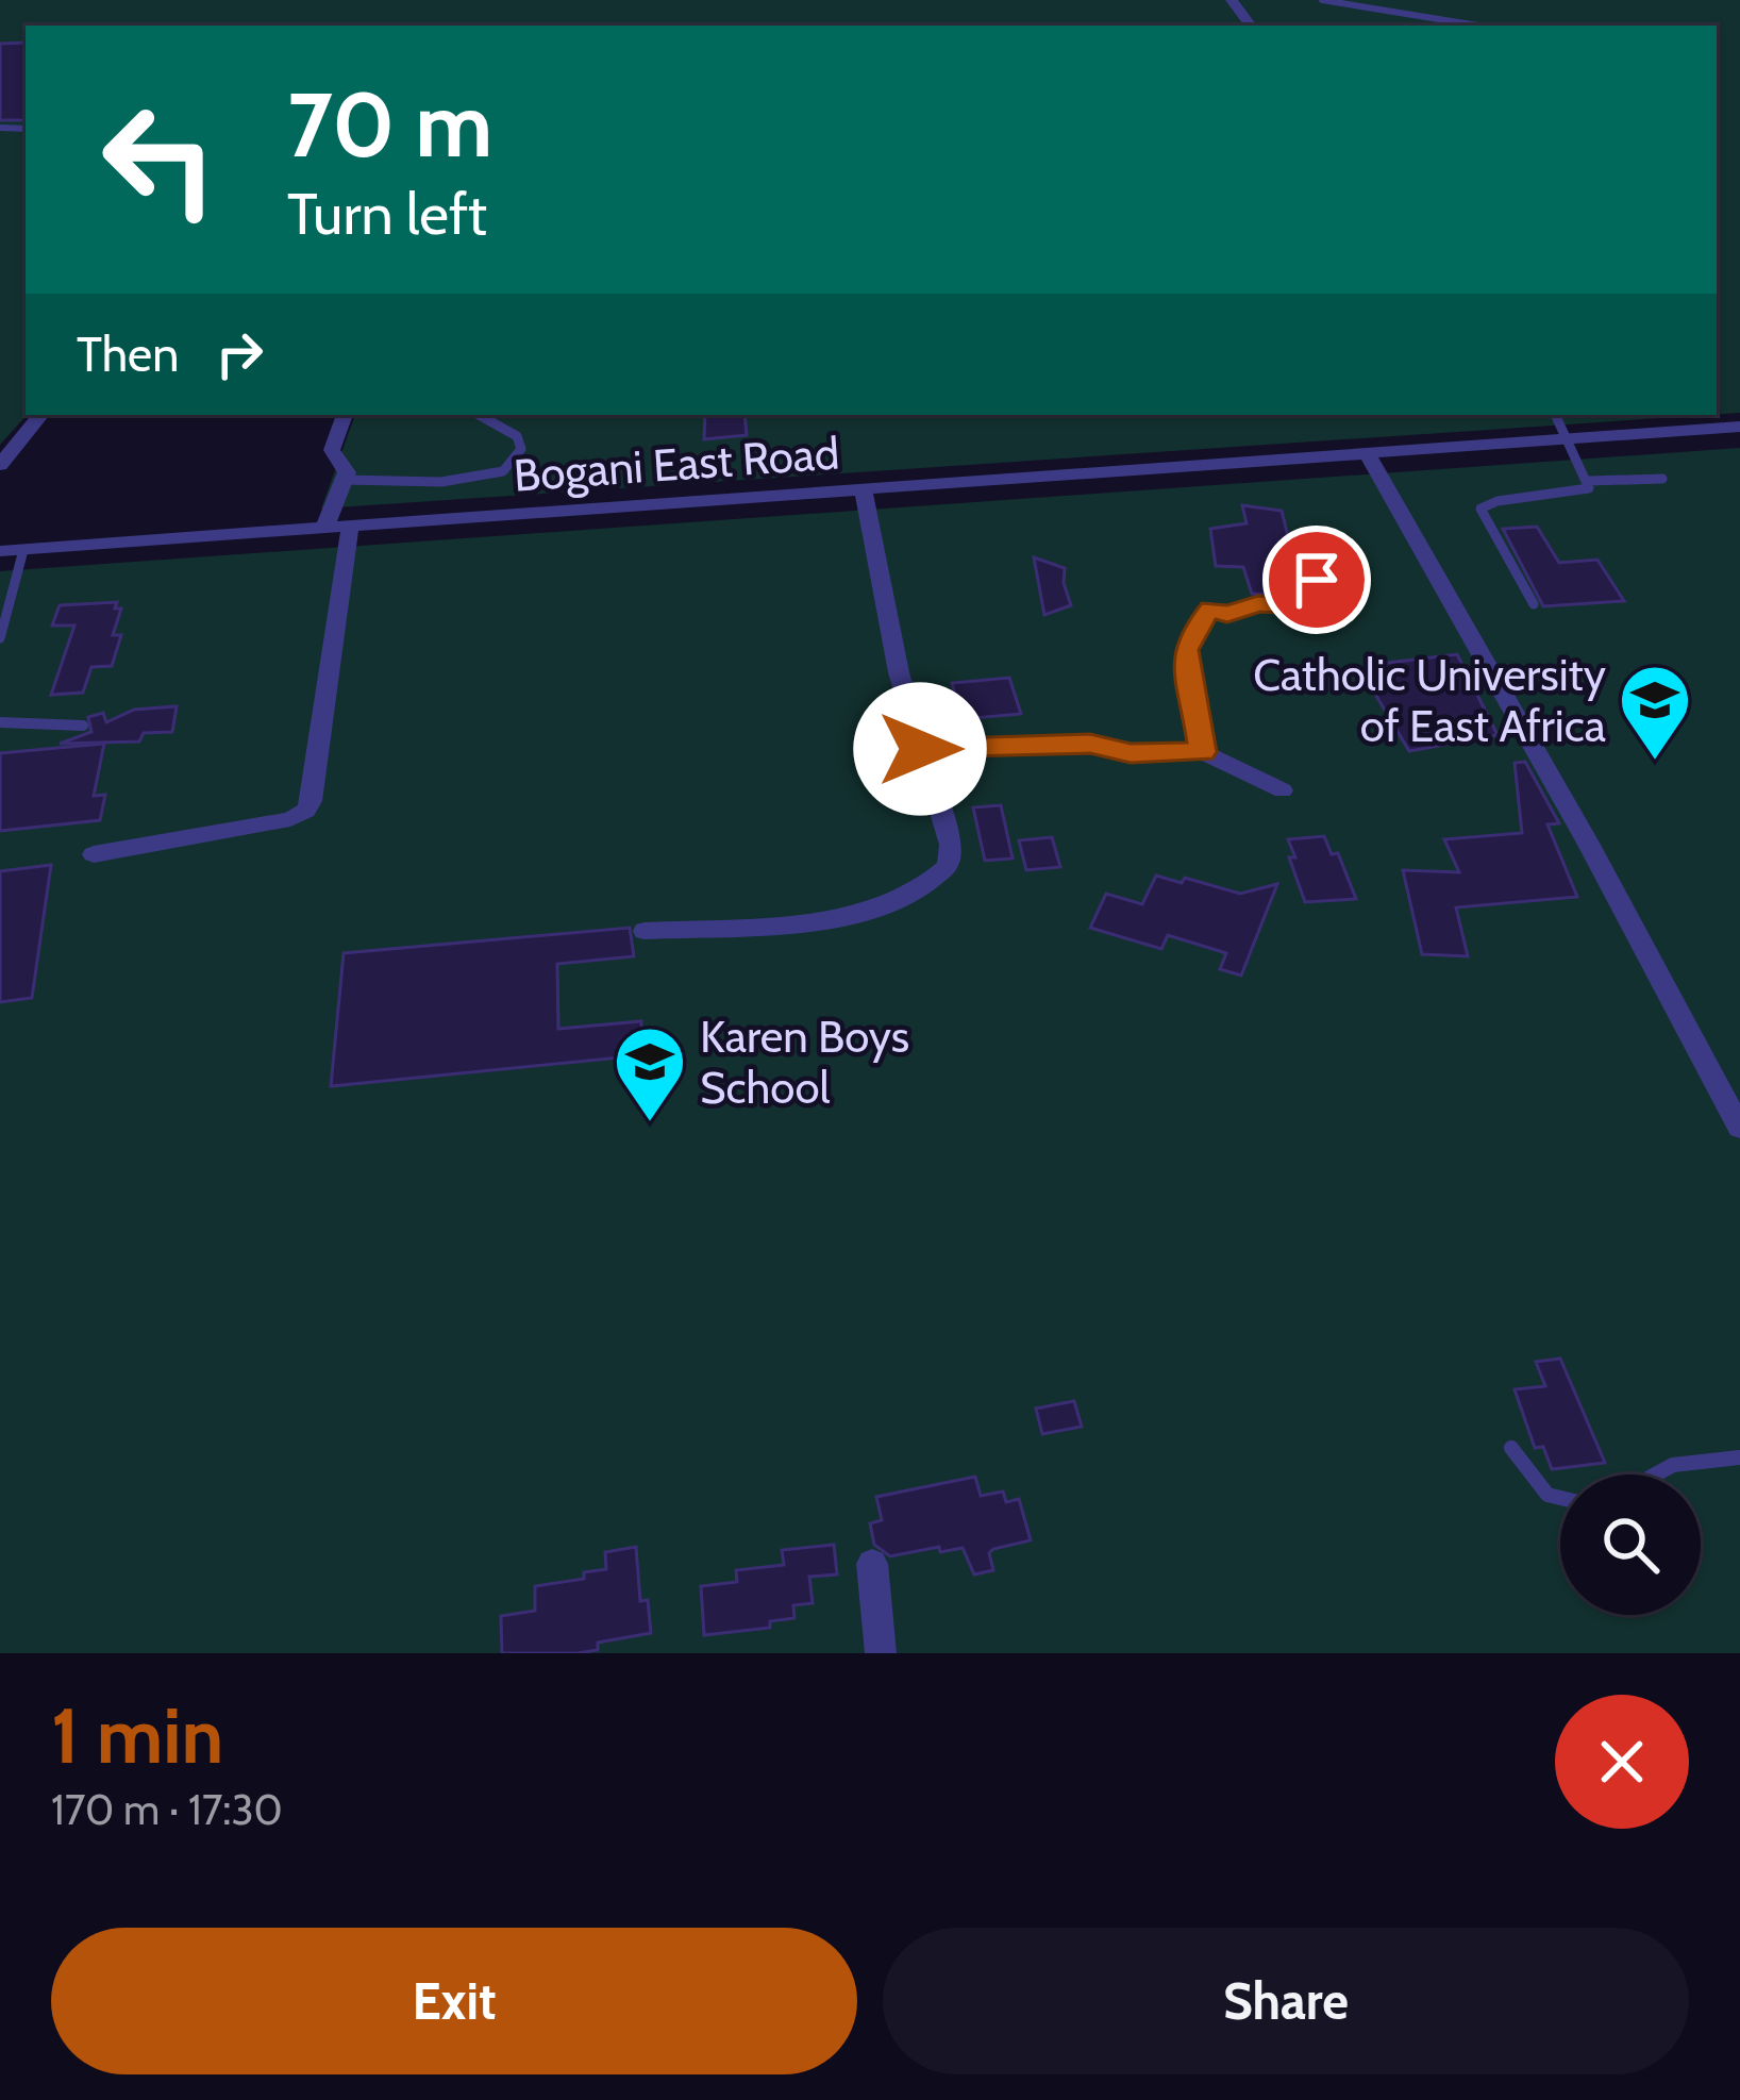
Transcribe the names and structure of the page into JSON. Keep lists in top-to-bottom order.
{
  "streets": {
    "street": ["Bogani East Road"]
  },
  "places": {
    "school or university": ["Catholic University of East Africa", "Karen Boys School"]
  },
  "page": {
    "turn": ["70 m", "Turn left"],
    "then": "Then",
    "heading": ["1 min", "170 m · 17:30"],
    "buttons": ["Exit", "Share"]
  }
}
